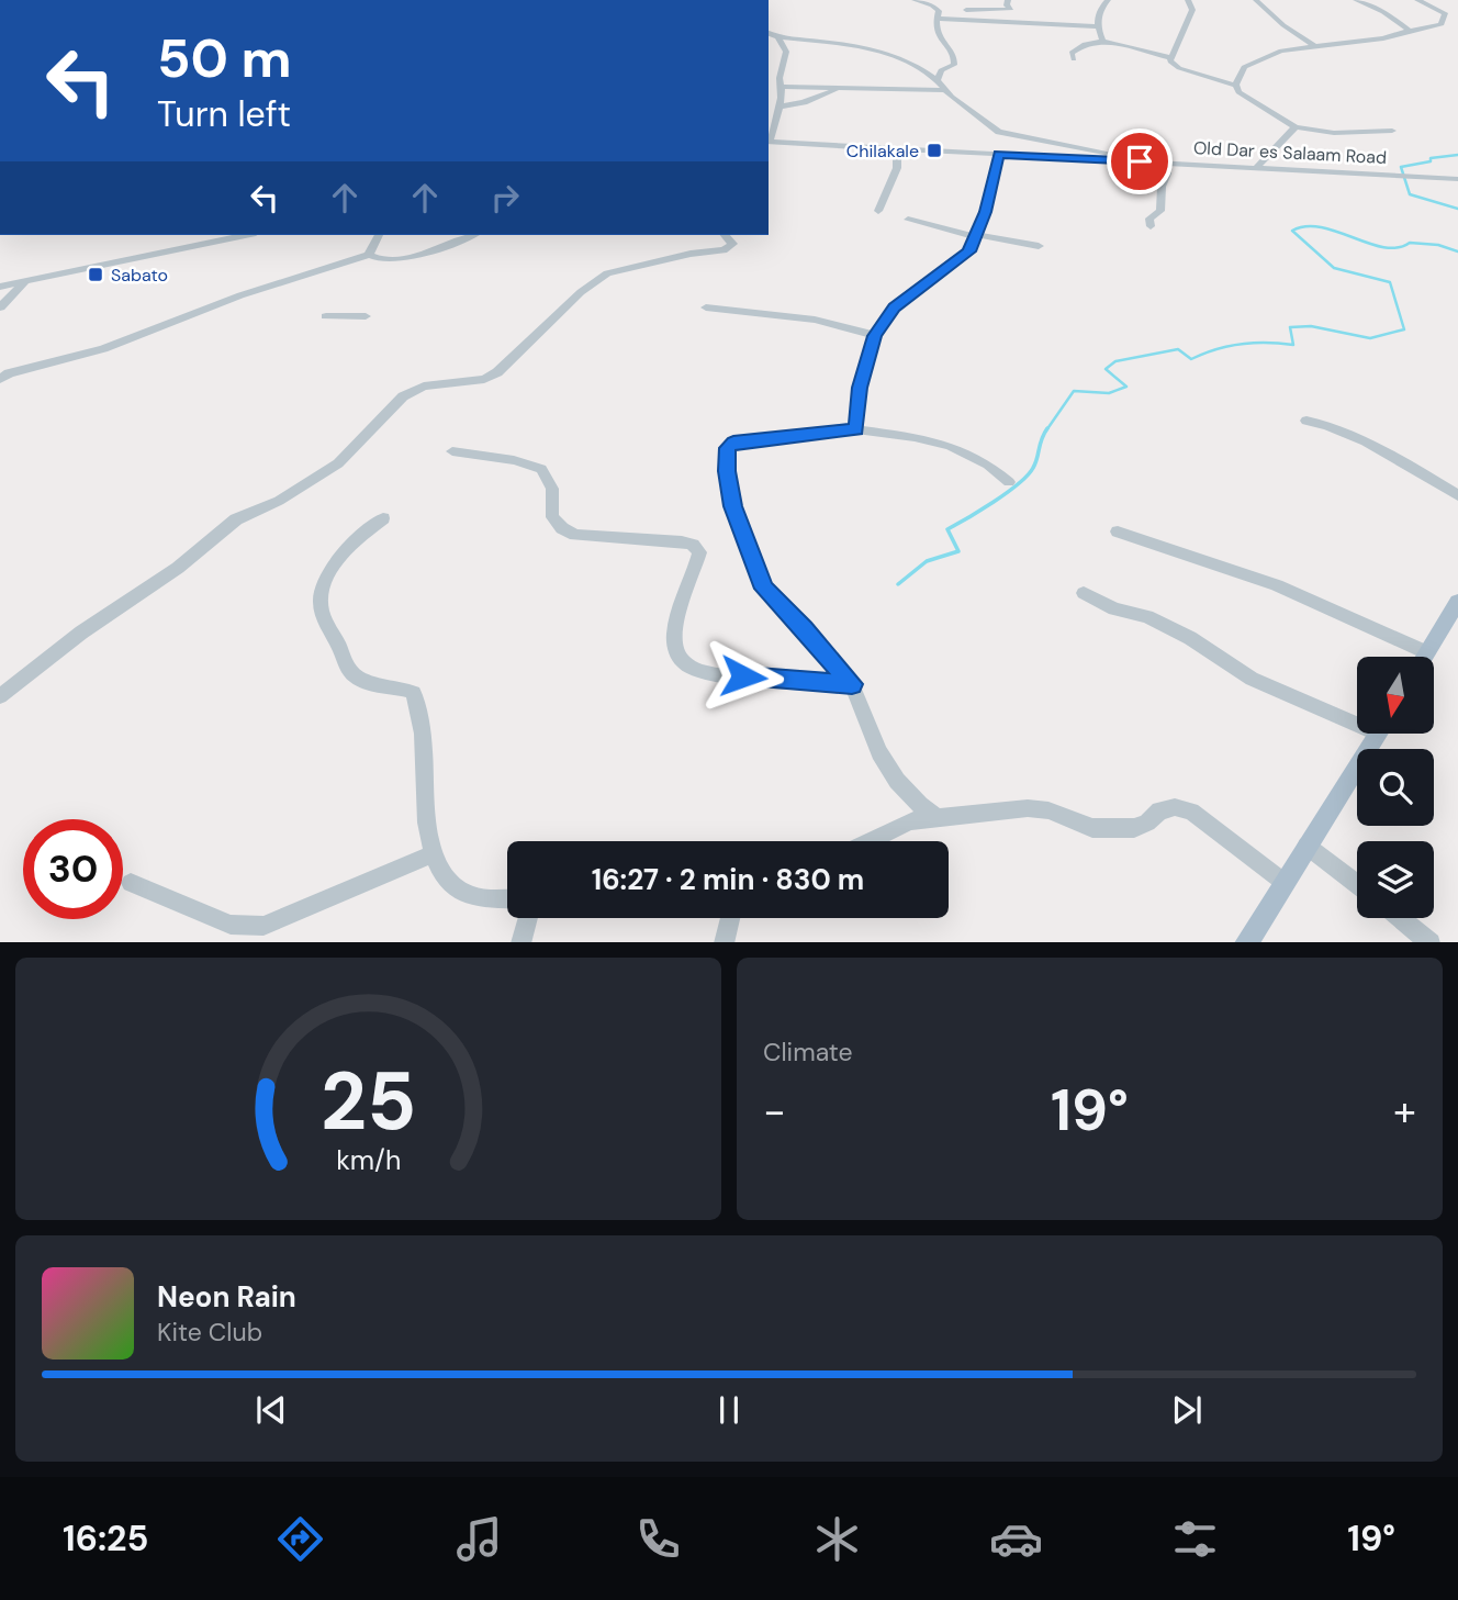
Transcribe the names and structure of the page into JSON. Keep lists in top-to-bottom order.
{
  "streets": {
    "street": ["Old Dar es Salaam Road"]
  },
  "places": {
    "transit": ["Chilakale", "Sabato"]
  },
  "north": "bottom",
  "page": {
    "turn": ["50 m", "Turn left"],
    "limit": "30",
    "trip": "16:27 · 2 min · 830 m",
    "tile": "Climate",
    "heat": ["−", "19°", "+"],
    "song": ["Neon Rain", "Kite Club"],
    "tabs": ["16:25", "19°"],
    "gauge": ["25", "km/h"]
  }
}
